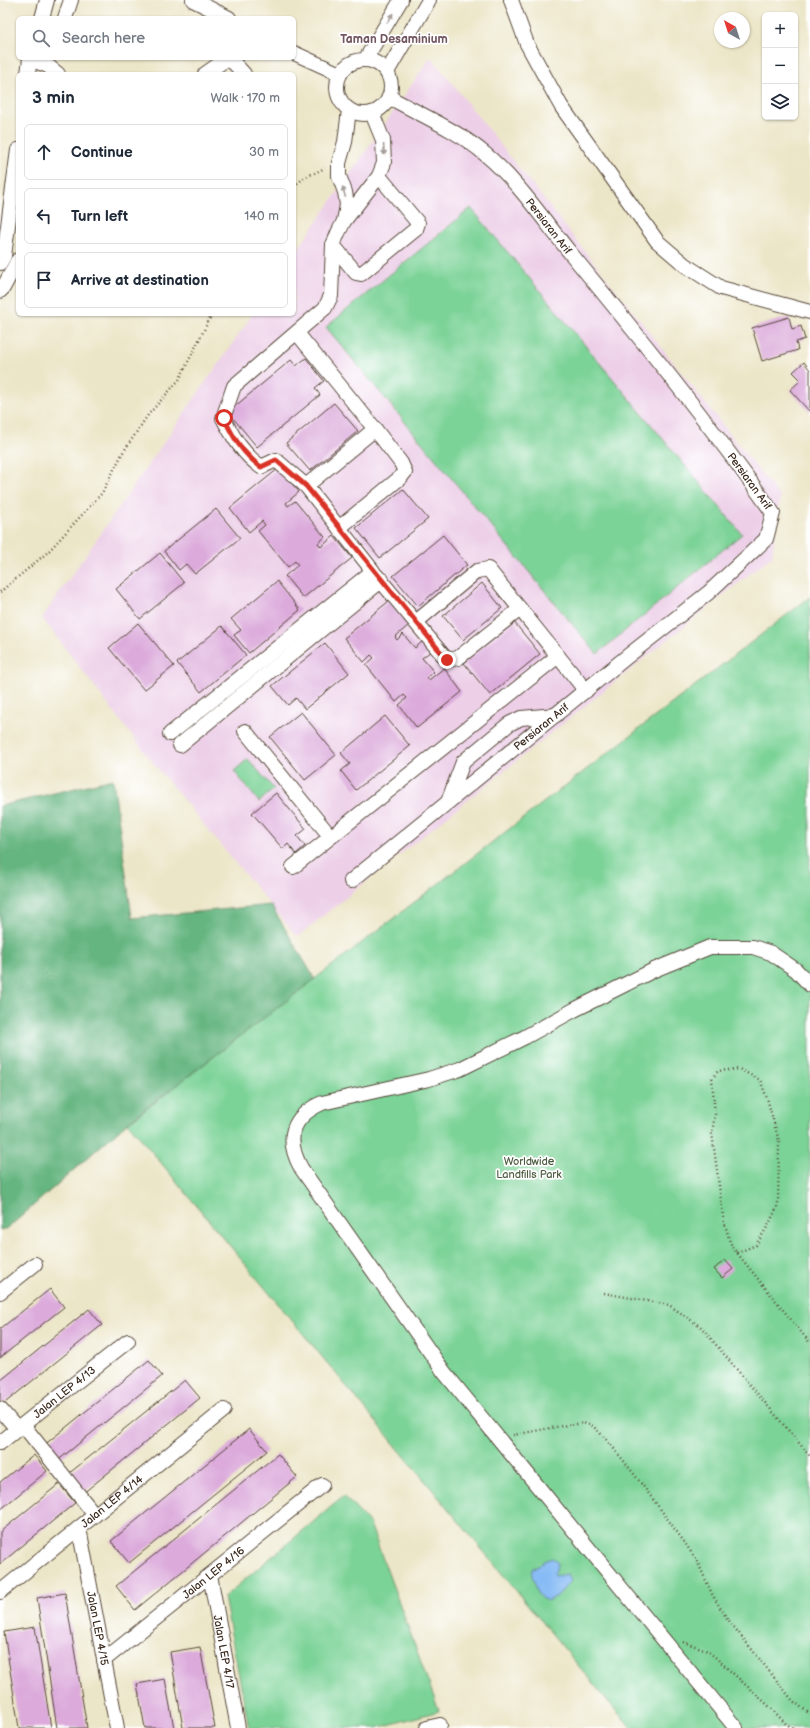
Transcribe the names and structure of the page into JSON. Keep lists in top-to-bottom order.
{
  "streets": {
    "street": [
      "Persiaran Arif",
      "Jalan LEP 4/13",
      "Jalan LEP 4/14",
      "Jalan LEP 4/16",
      "Jalan LEP 4/15",
      "Jalan LEP 4/17"
    ]
  },
  "crossings": [
    ["Jalan LEP 4/14", "Jalan LEP 4/15"],
    ["Jalan LEP 4/16", "Jalan LEP 4/15"],
    ["Jalan LEP 4/16", "Jalan LEP 4/17"]
  ],
  "districts": ["Taman Desaminium"],
  "parks": ["Worldwide Landfills Park"],
  "north": "top left",
  "page": {
    "map_buttons": ["+", "−"],
    "search": "Search here",
    "heading": ["3 min", "Walk · 170 m"],
    "list": [
      ["Continue", "30 m"],
      ["Turn left", "140 m"],
      "Arrive at destination"
    ]
  }
}
